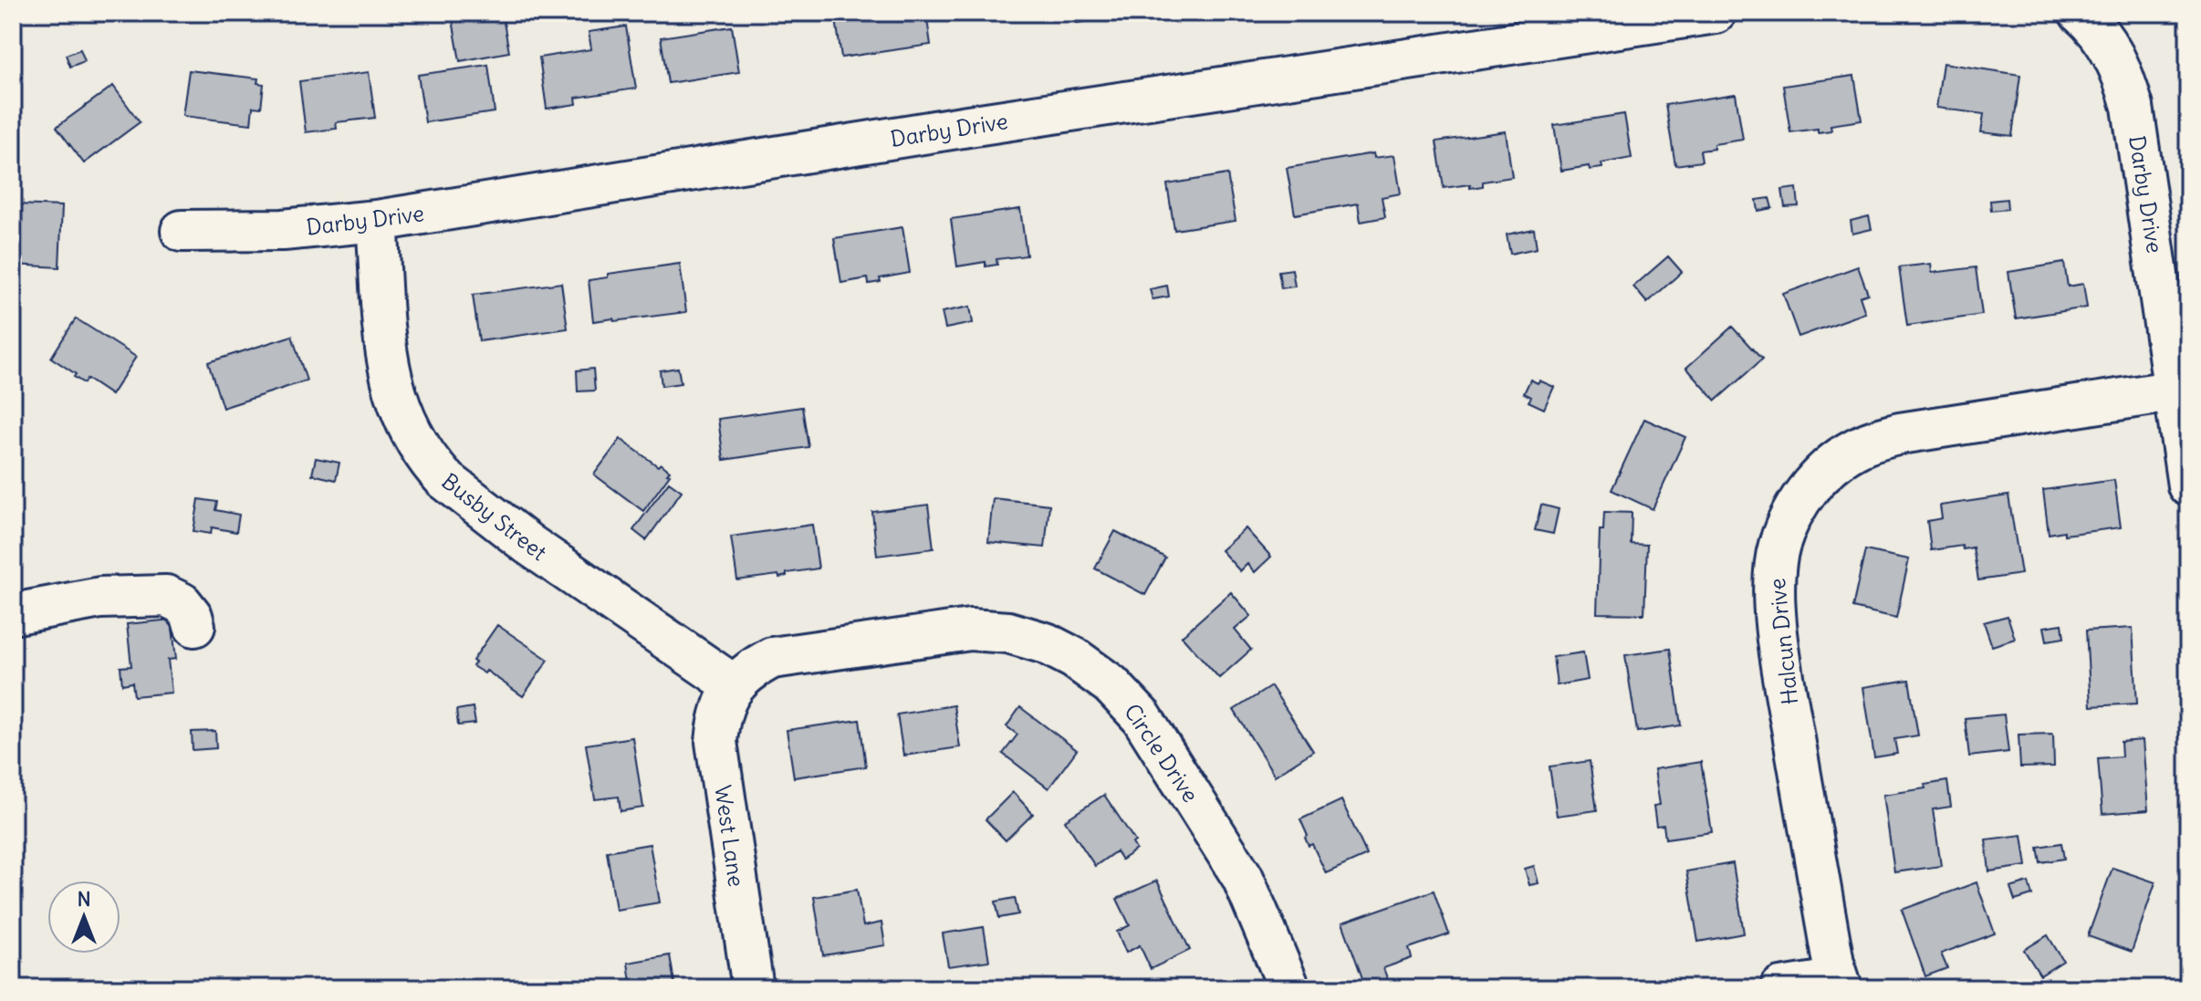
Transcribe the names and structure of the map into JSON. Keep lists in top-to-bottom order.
{
  "streets": {
    "street": [
      "Darby Drive",
      "Busby Street",
      "Halcun Drive",
      "Circle Drive",
      "West Lane"
    ]
  },
  "crossings": [
    ["Darby Drive", "Busby Street"],
    ["Darby Drive", "Halcun Drive"],
    ["Busby Street", "Circle Drive"],
    ["Busby Street", "West Lane"],
    ["Circle Drive", "West Lane"]
  ],
  "north": "top"
}
